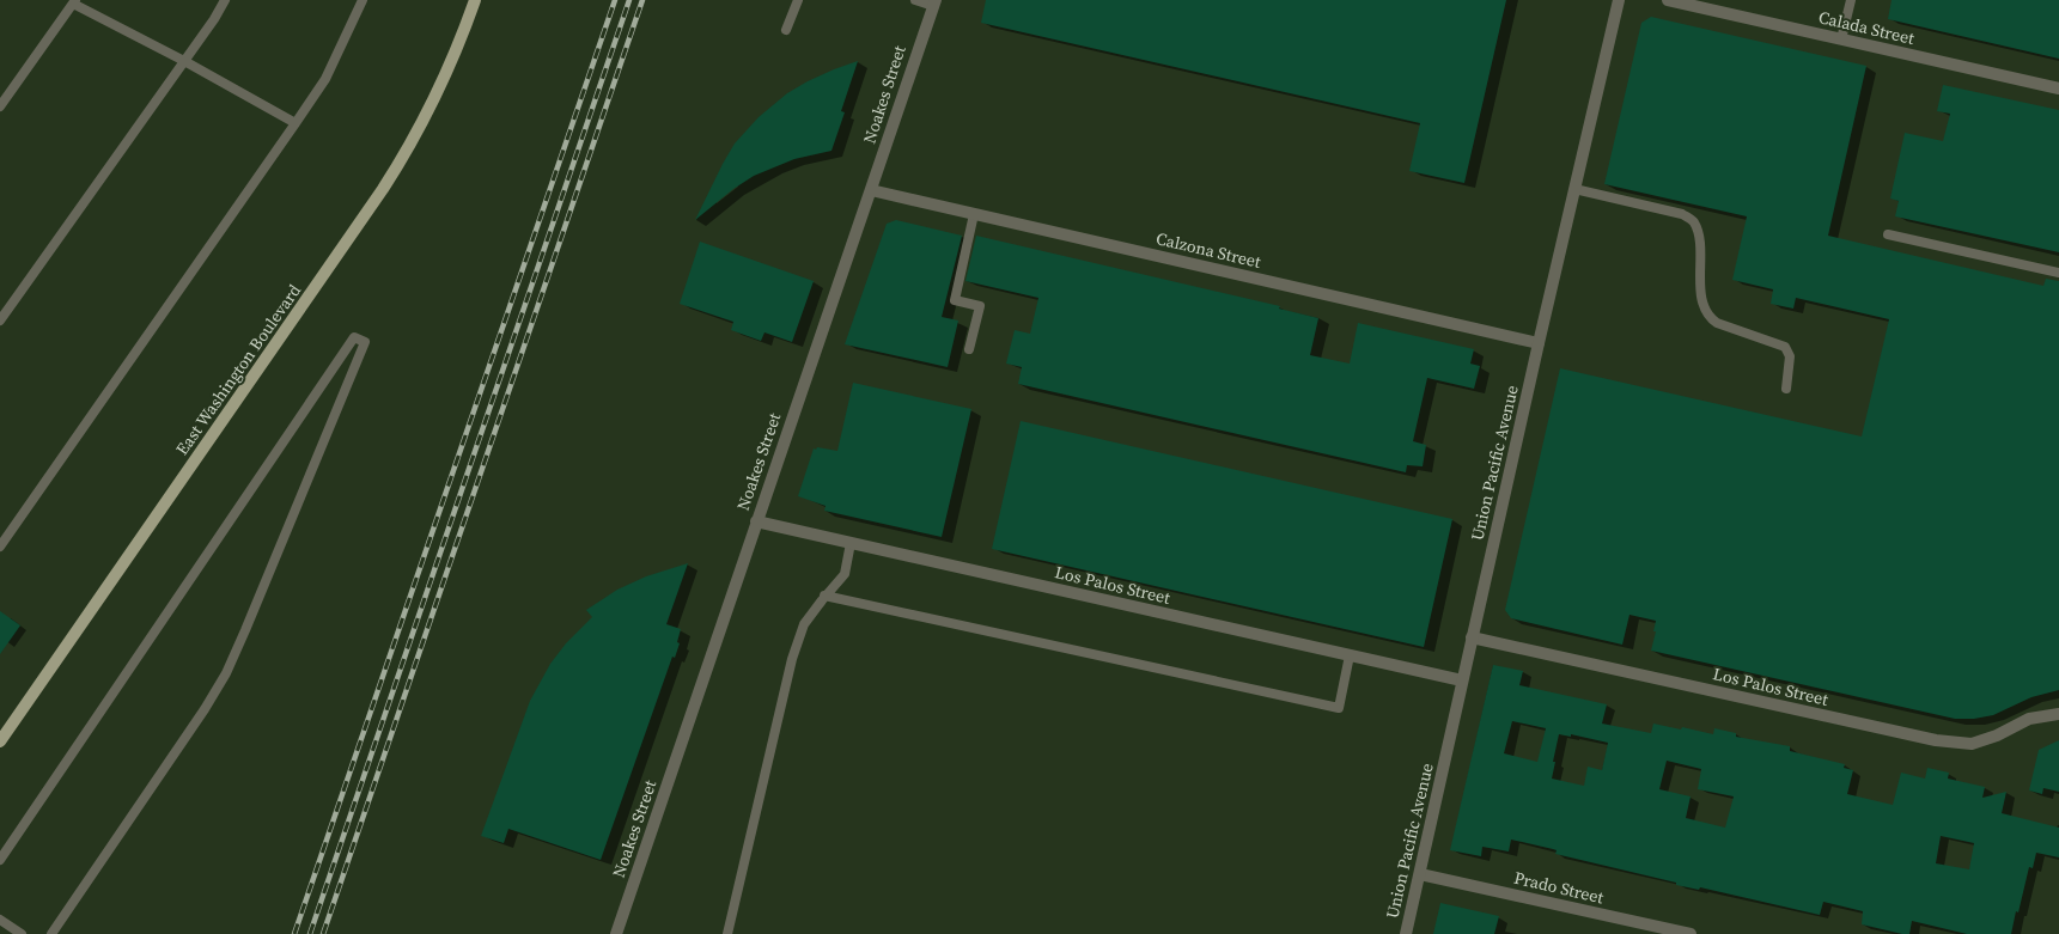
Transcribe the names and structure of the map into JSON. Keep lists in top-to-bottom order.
{
  "streets": {
    "main road": ["East Washington Boulevard"],
    "street": [
      "Calada Street",
      "Noakes Street",
      "Calzona Street",
      "Union Pacific Avenue",
      "Los Palos Street",
      "Prado Street"
    ]
  },
  "crossings": [
    ["Noakes Street", "Calzona Street"],
    ["Noakes Street", "Los Palos Street"],
    ["Calzona Street", "Union Pacific Avenue"],
    ["Union Pacific Avenue", "Los Palos Street"],
    ["Union Pacific Avenue", "Prado Street"]
  ]
}
